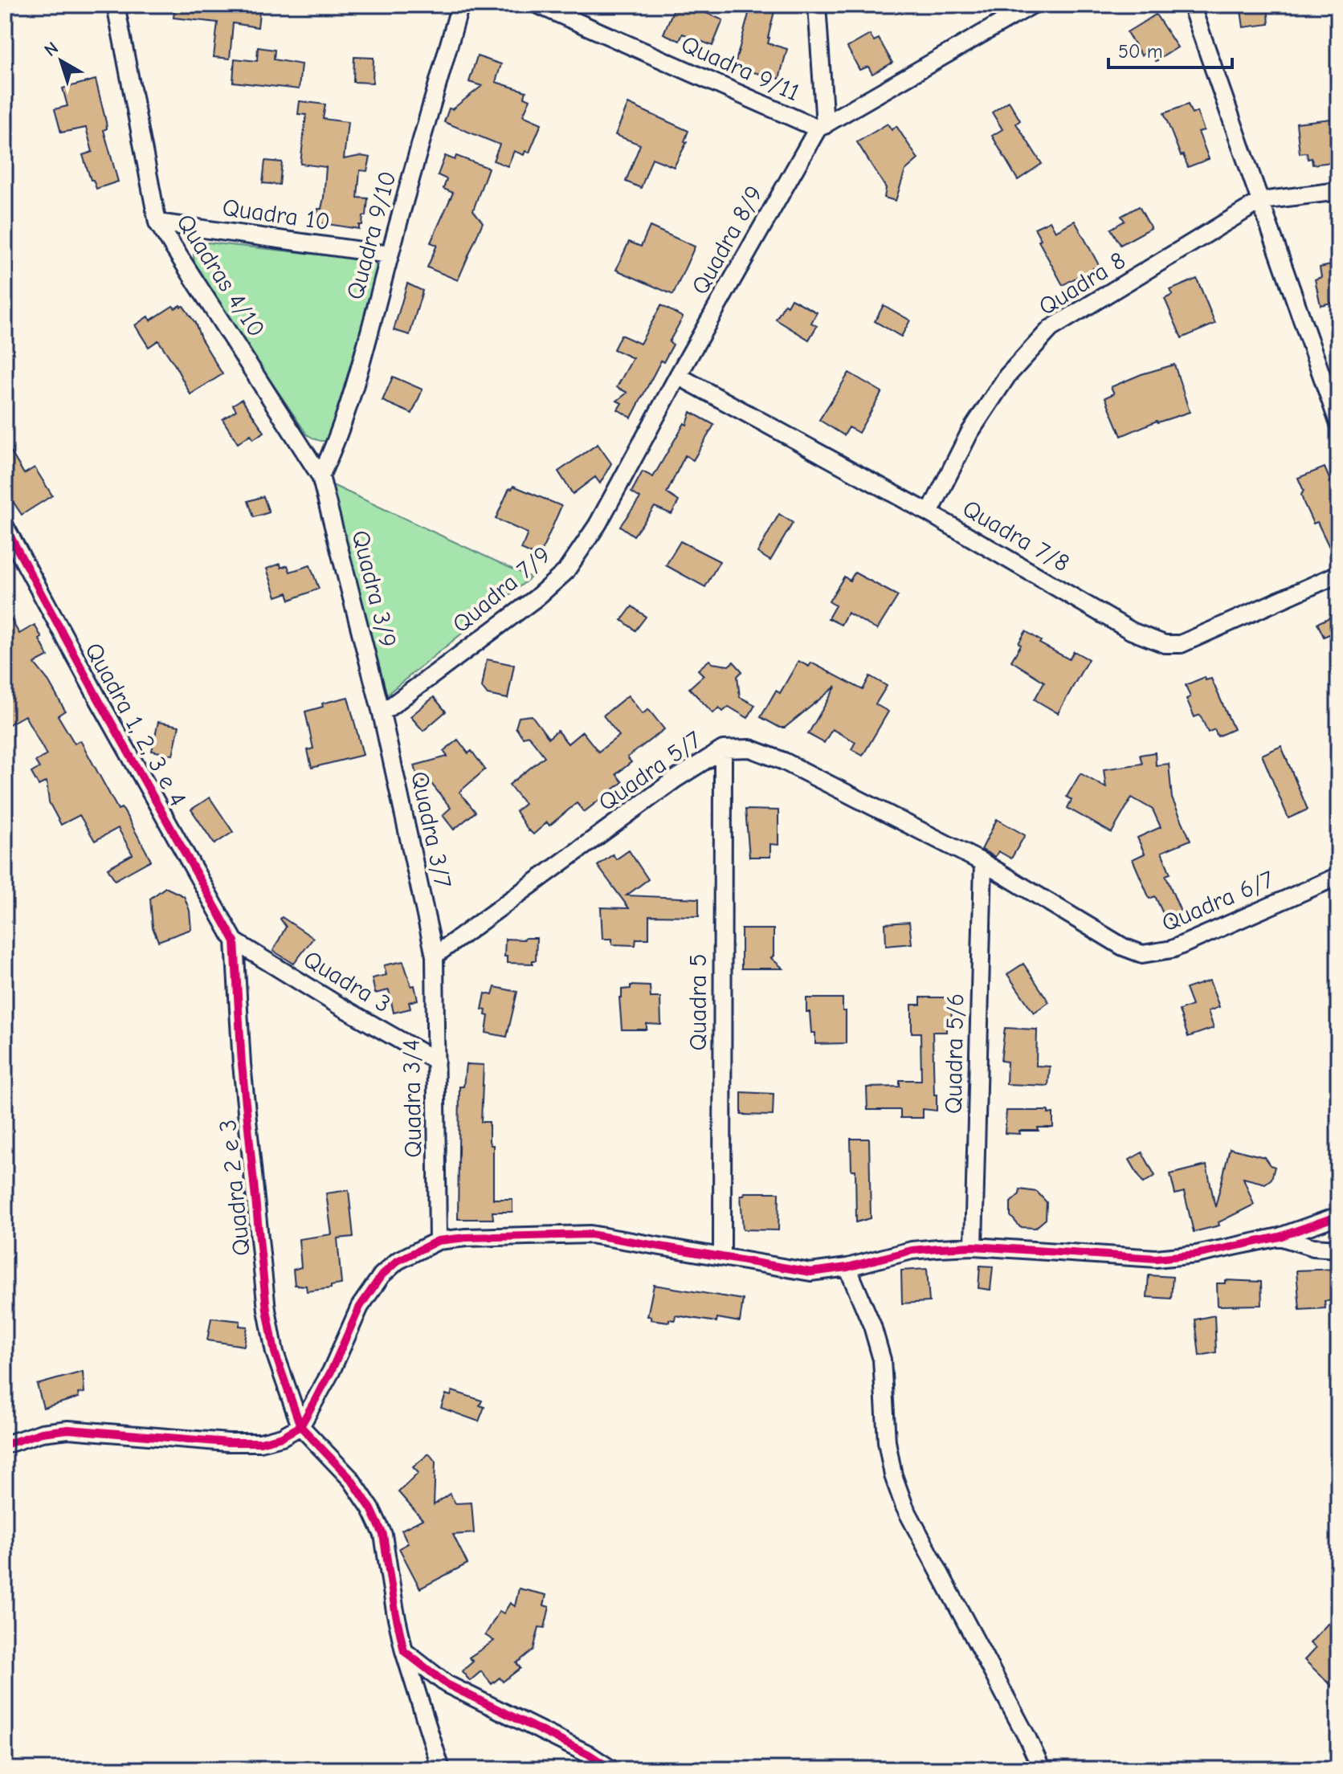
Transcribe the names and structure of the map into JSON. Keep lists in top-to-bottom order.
{
  "streets": {
    "street": [
      "Quadra 9/11",
      "Quadra 10",
      "Quadra 9/10",
      "Quadra 8/9",
      "Quadras 4/10",
      "Quadra 8",
      "Quadra 7/8",
      "Quadra 3/9",
      "Quadra 7/9",
      "Quadra 1, 2, 3 e 4",
      "Quadra 5/7",
      "Quadra 3/7",
      "Quadra 6/7",
      "Quadra 3",
      "Quadra 5",
      "Quadra 5/6",
      "Quadra 3/4",
      "Quadra 2 e 3"
    ]
  },
  "crossings": [
    ["Quadra 9/11", "Quadra 8/9"],
    ["Quadra 10", "Quadra 9/10"],
    ["Quadra 10", "Quadras 4/10"],
    ["Quadra 9/10", "Quadras 4/10"],
    ["Quadra 9/10", "Quadra 3/9"],
    ["Quadra 8/9", "Quadra 7/8"],
    ["Quadra 8/9", "Quadra 7/9"],
    ["Quadras 4/10", "Quadra 3/9"],
    ["Quadra 8", "Quadra 7/8"],
    ["Quadra 7/8", "Quadra 7/9"],
    ["Quadra 3/9", "Quadra 7/9"],
    ["Quadra 3/9", "Quadra 3/7"],
    ["Quadra 7/9", "Quadra 3/7"],
    ["Quadra 1, 2, 3 e 4", "Quadra 3"],
    ["Quadra 1, 2, 3 e 4", "Quadra 2 e 3"],
    ["Quadra 5/7", "Quadra 3/7"],
    ["Quadra 5/7", "Quadra 6/7"],
    ["Quadra 5/7", "Quadra 5"],
    ["Quadra 5/7", "Quadra 5/6"],
    ["Quadra 5/7", "Quadra 3/4"],
    ["Quadra 3/7", "Quadra 3/4"],
    ["Quadra 6/7", "Quadra 5/6"],
    ["Quadra 3", "Quadra 3/4"],
    ["Quadra 3", "Quadra 2 e 3"]
  ],
  "scale_bar": "50 m",
  "north": "top left"
}
